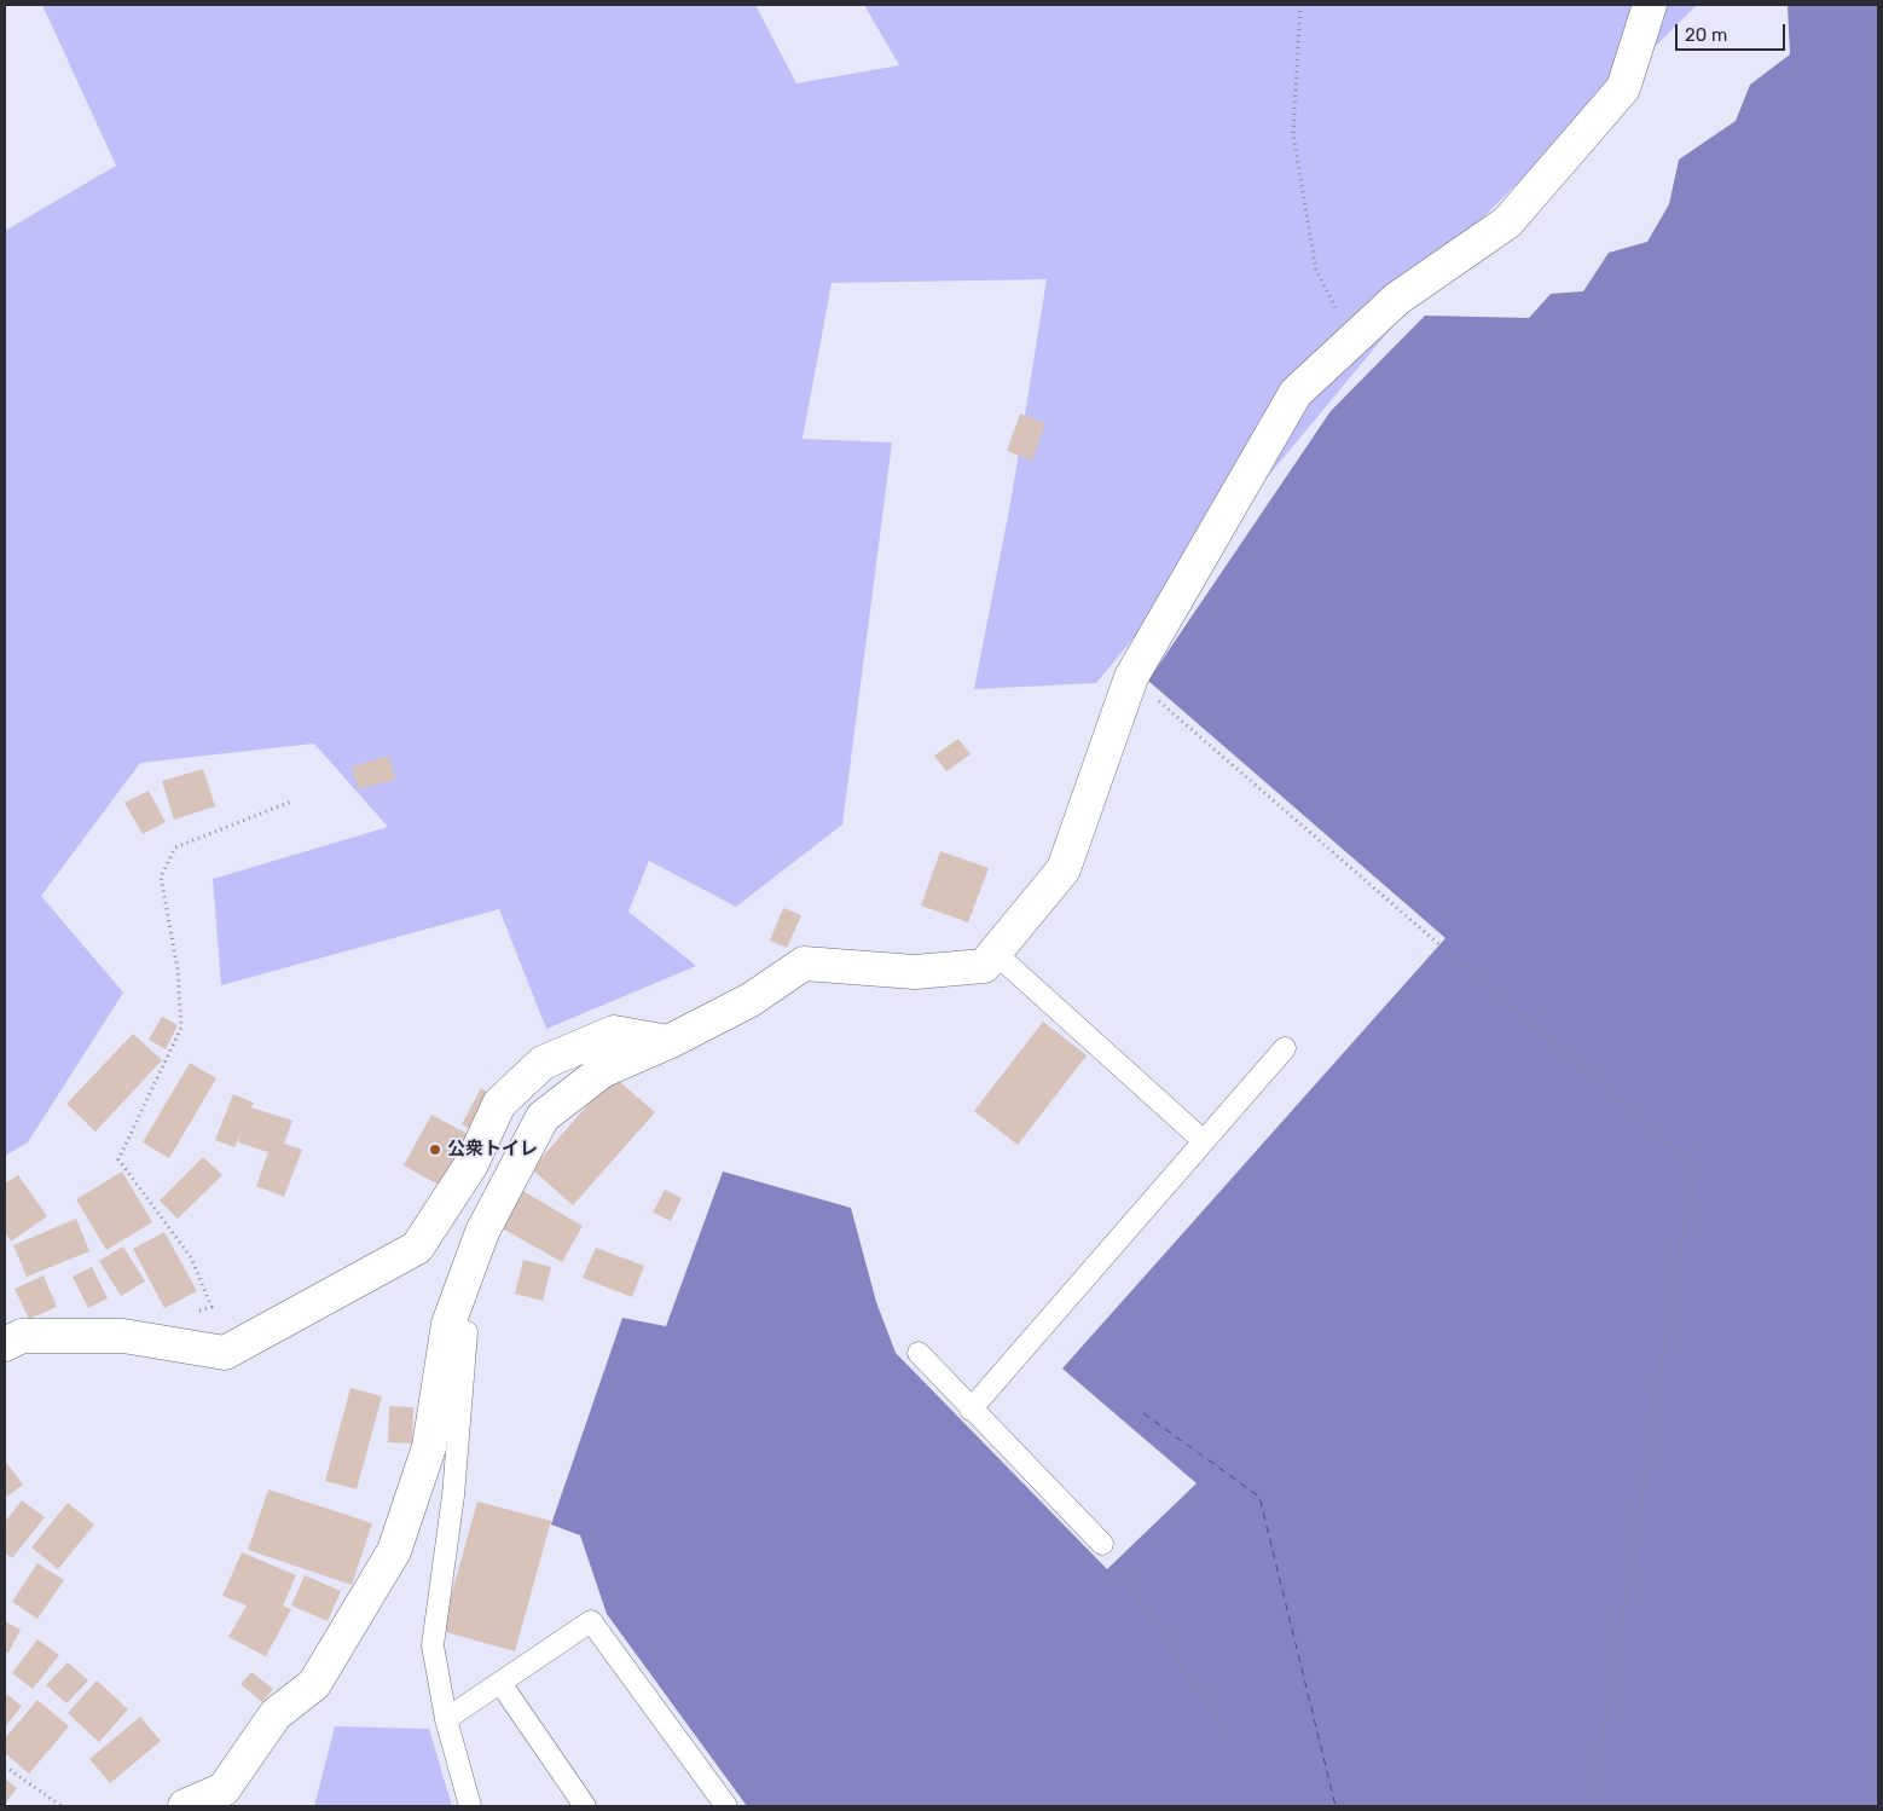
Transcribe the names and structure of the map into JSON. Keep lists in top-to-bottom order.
{
  "places": ["公衆トイレ"],
  "scale_bar": "20 m"
}
